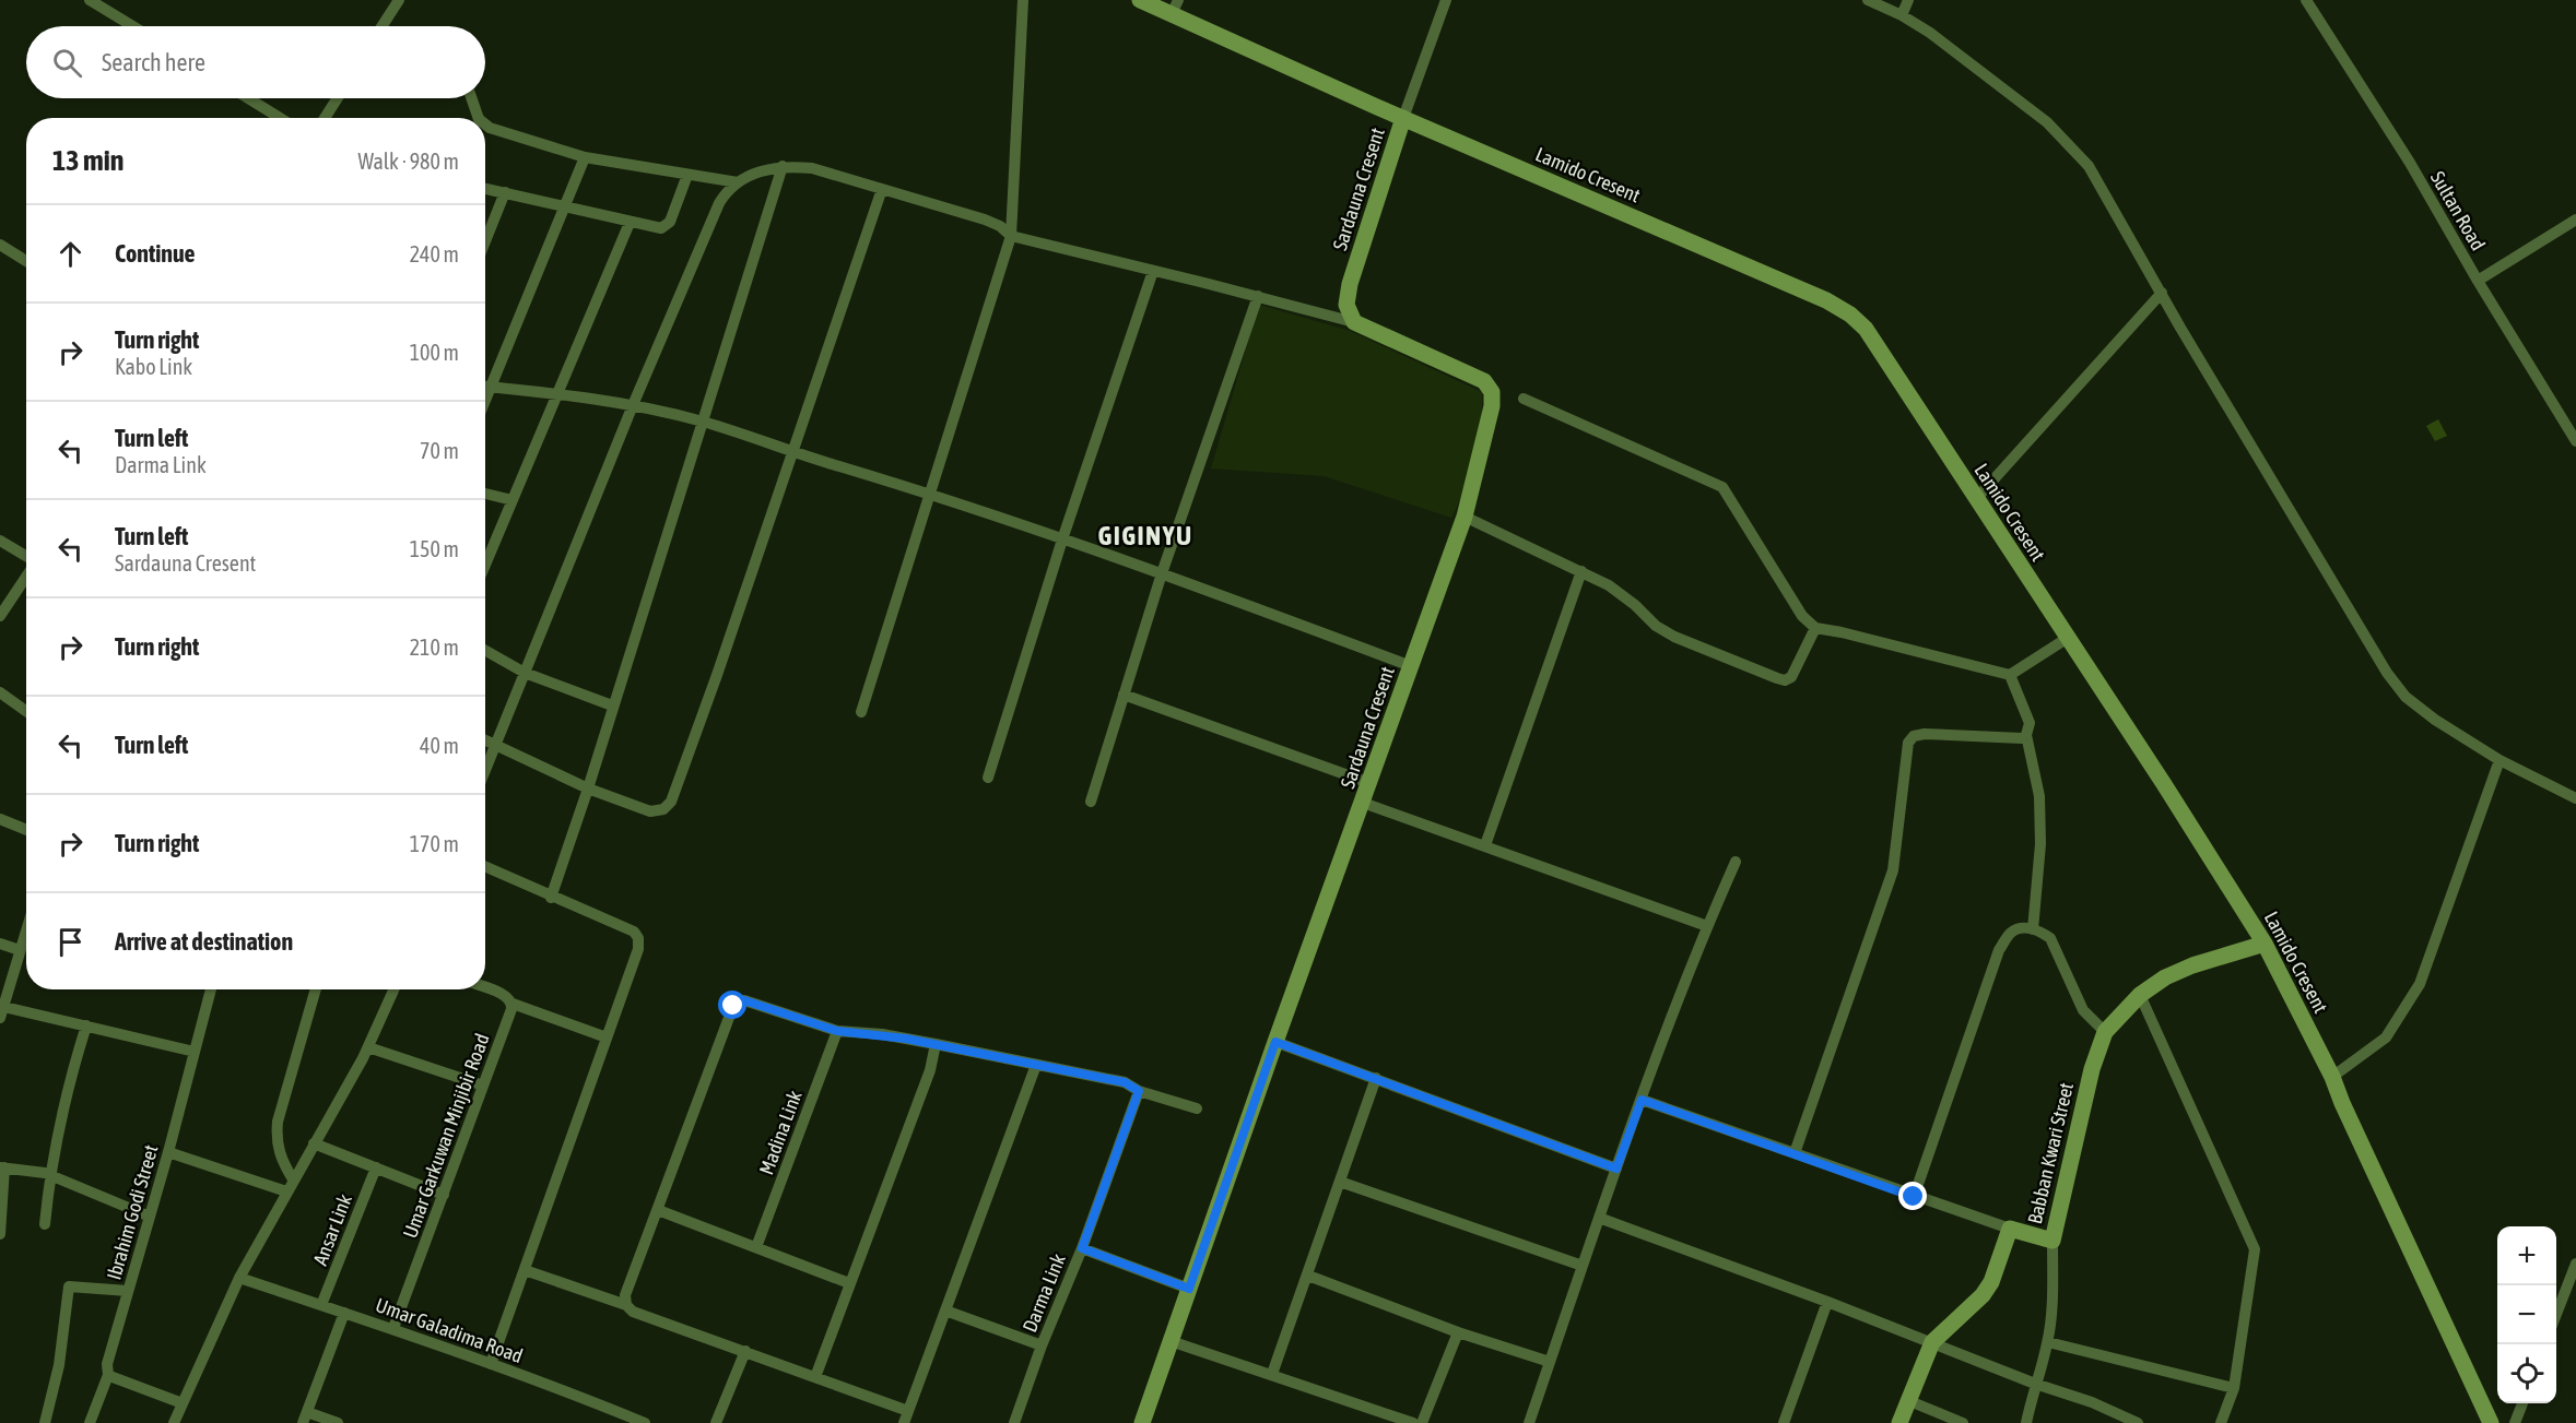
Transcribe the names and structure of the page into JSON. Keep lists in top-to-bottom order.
{
  "streets": {
    "street": [
      "Lamido Cresent",
      "Sardauna Cresent",
      "Sultan Road",
      "Madina Link",
      "Umar Garkuwan Minjibir Road",
      "Babban Kwari Street",
      "Ibrahim Godi Street",
      "Ansar Link",
      "Darma Link",
      "Umar Galadima Road"
    ]
  },
  "crossings": [
    ["Lamido Cresent", "Sardauna Cresent"],
    ["Lamido Cresent", "Babban Kwari Street"],
    ["Sardauna Cresent", "Darma Link"],
    ["Umar Garkuwan Minjibir Road", "Umar Galadima Road"],
    ["Ansar Link", "Umar Galadima Road"]
  ],
  "districts": ["GIGINYU"],
  "page": {
    "search": "Search here",
    "heading": ["13 min", "Walk · 980 m"],
    "list": [
      ["Continue", "240 m"],
      ["Turn right", "Kabo Link", "100 m"],
      ["Turn left", "Darma Link", "70 m"],
      ["Turn left", "Sardauna Cresent", "150 m"],
      ["Turn right", "210 m"],
      ["Turn left", "40 m"],
      ["Turn right", "170 m"],
      "Arrive at destination"
    ],
    "map_buttons": ["+", "−"]
  }
}
